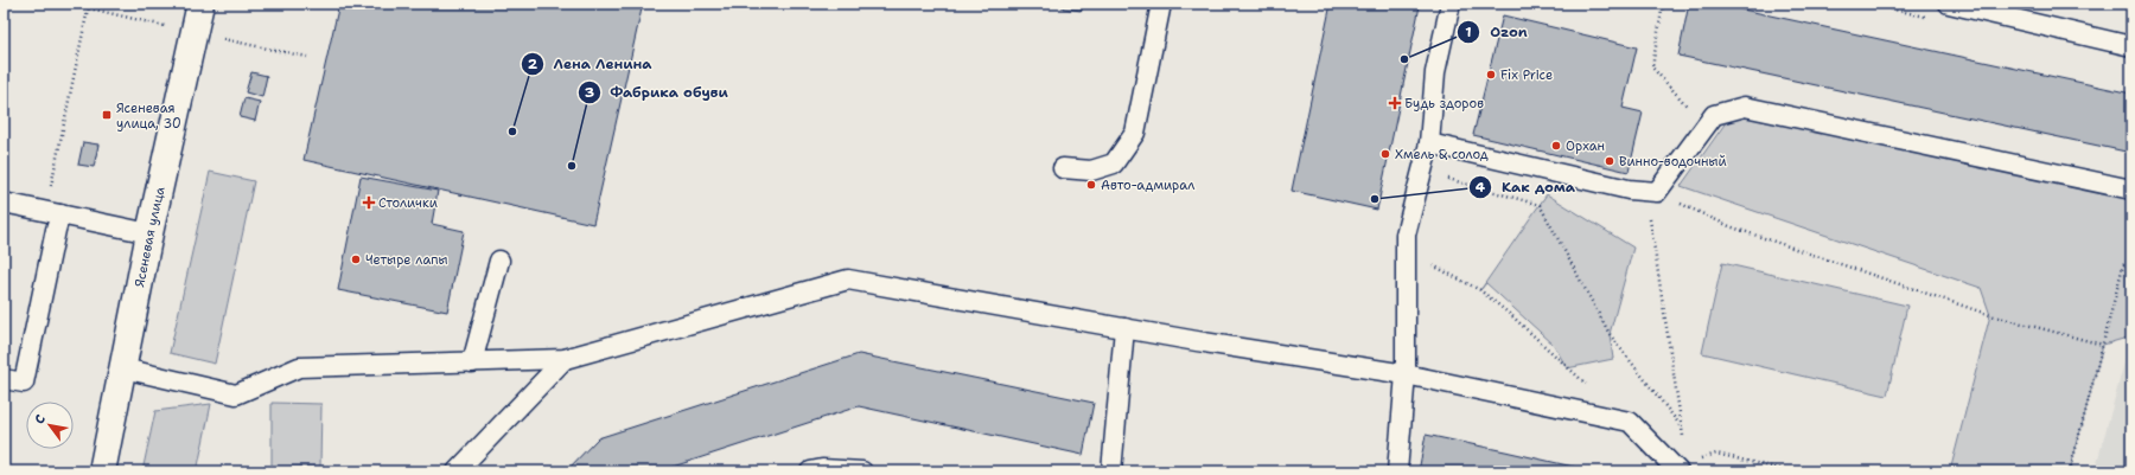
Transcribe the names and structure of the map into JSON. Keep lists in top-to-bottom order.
{
  "streets": {
    "main road": ["Ясеневая улица"]
  },
  "places": {
    "other": [
      "Ozon",
      "Fix Price",
      "Лена Ленина",
      "Орхан",
      "Хмель & солод",
      "Винно-водочный",
      "Фабрика обуви",
      "Авто-адмирал",
      "Как дома",
      "Четыре лапы"
    ],
    "health": ["Будь здоров", "Столички"],
    "transit": ["Ясеневая улица, 30"]
  },
  "north": "top left"
}
